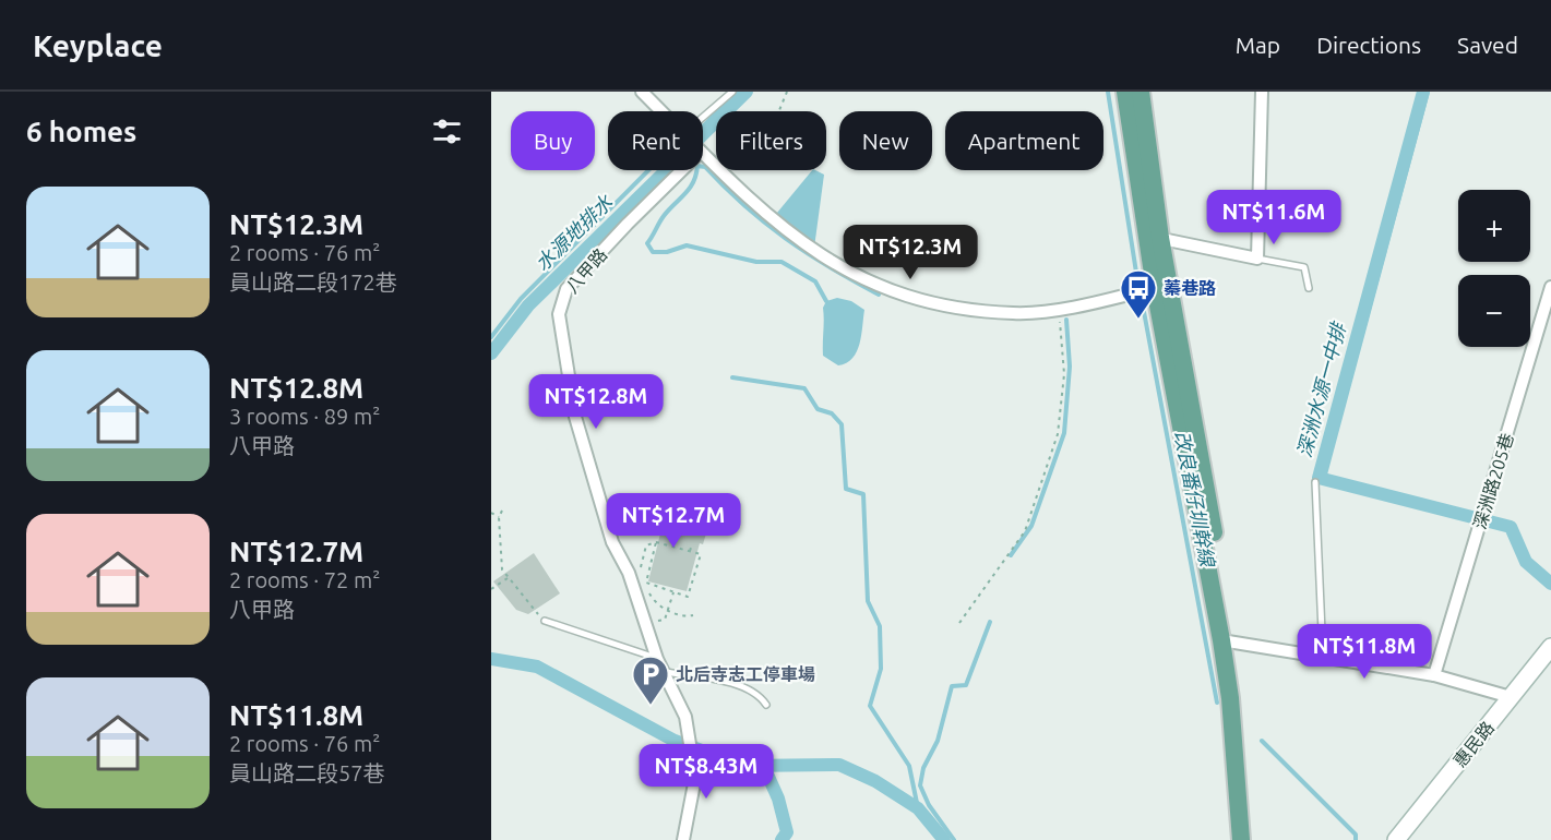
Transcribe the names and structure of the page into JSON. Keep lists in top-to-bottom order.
{
  "streets": {
    "street": ["八甲路", "深洲路205巷", "惠民路"]
  },
  "water": ["水源地排水", "深洲水源一中排", "改良番仔圳幹線"],
  "places": {
    "bus stop": ["蓁巷路"],
    "parking": ["北后寺志工停車場"]
  },
  "page": {
    "header": "Keyplace",
    "nav": ["Map", "Directions", "Saved"],
    "heading": "6 homes",
    "chip": [
      "Buy",
      "Rent",
      "Filters",
      "New",
      "Apartment"
    ],
    "list": [
      {
        "name": "NT$12.3M",
        "note": "2 rooms · 76 m² · 員山路二段172巷"
      },
      {
        "name": "NT$12.8M",
        "note": "3 rooms · 89 m² · 八甲路"
      },
      {
        "name": "NT$12.7M",
        "note": "2 rooms · 72 m² · 八甲路"
      },
      {
        "name": "NT$11.8M",
        "note": "2 rooms · 76 m² · 員山路二段57巷"
      }
    ],
    "map_buttons": ["+", "−"],
    "price": [
      "NT$11.6M",
      "NT$12.3M",
      "NT$12.8M",
      "NT$12.7M",
      "NT$11.8M",
      "NT$8.43M"
    ]
  }
}
